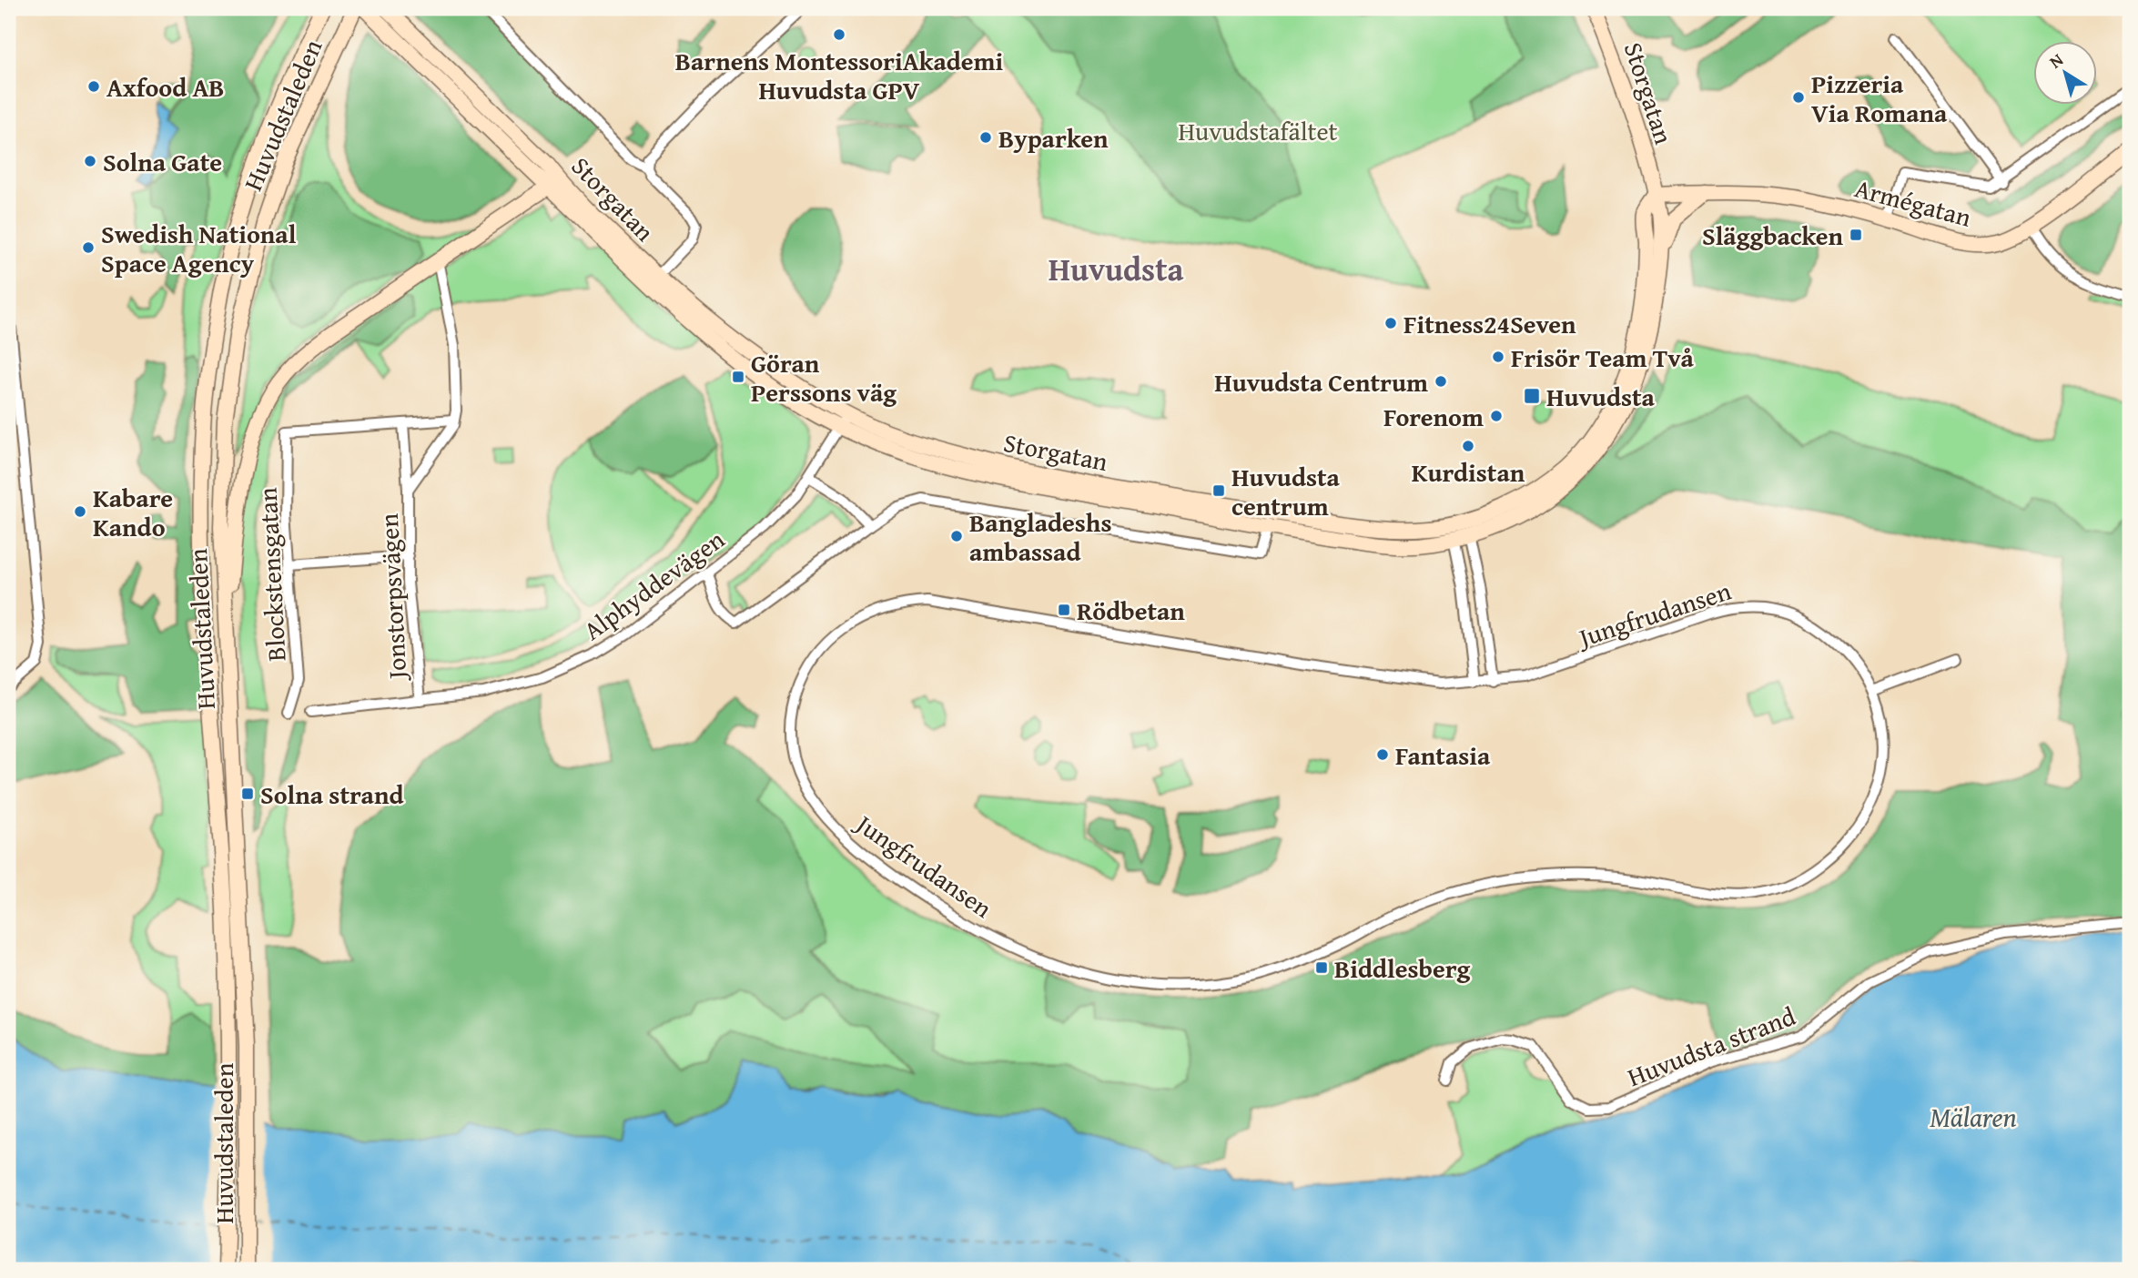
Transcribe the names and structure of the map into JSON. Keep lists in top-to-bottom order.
{
  "streets": {
    "street": [
      "Storgatan",
      "Huvudstaleden",
      "Armégatan",
      "Blockstensgatan",
      "Alphyddevägen",
      "Jonstorpsvägen",
      "Jungfrudansen",
      "Huvudsta strand"
    ]
  },
  "crossings": [
    ["Storgatan", "Armégatan"],
    ["Storgatan", "Alphyddevägen"],
    ["Blockstensgatan", "Jonstorpsvägen"],
    ["Alphyddevägen", "Jonstorpsvägen"]
  ],
  "districts": ["Huvudsta"],
  "water": ["Mälaren"],
  "parks": ["Huvudstafältet"],
  "places": {
    "other": [
      "Barnens MontessoriAkademi Huvudsta GPV",
      "Axfood AB",
      "Pizzeria Via Romana",
      "Byparken",
      "Solna Gate",
      "Swedish National Space Agency",
      "Fitness24Seven",
      "Frisör Team Två",
      "Huvudsta Centrum",
      "Forenom",
      "Kurdistan",
      "Kabare Kando",
      "Bangladeshs ambassad",
      "Fantasia"
    ],
    "transit": [
      "Släggbacken",
      "Göran Perssons väg",
      "Huvudsta",
      "Huvudsta centrum",
      "Rödbetan",
      "Solna strand",
      "Biddlesberg"
    ]
  },
  "north": "top left"
}
